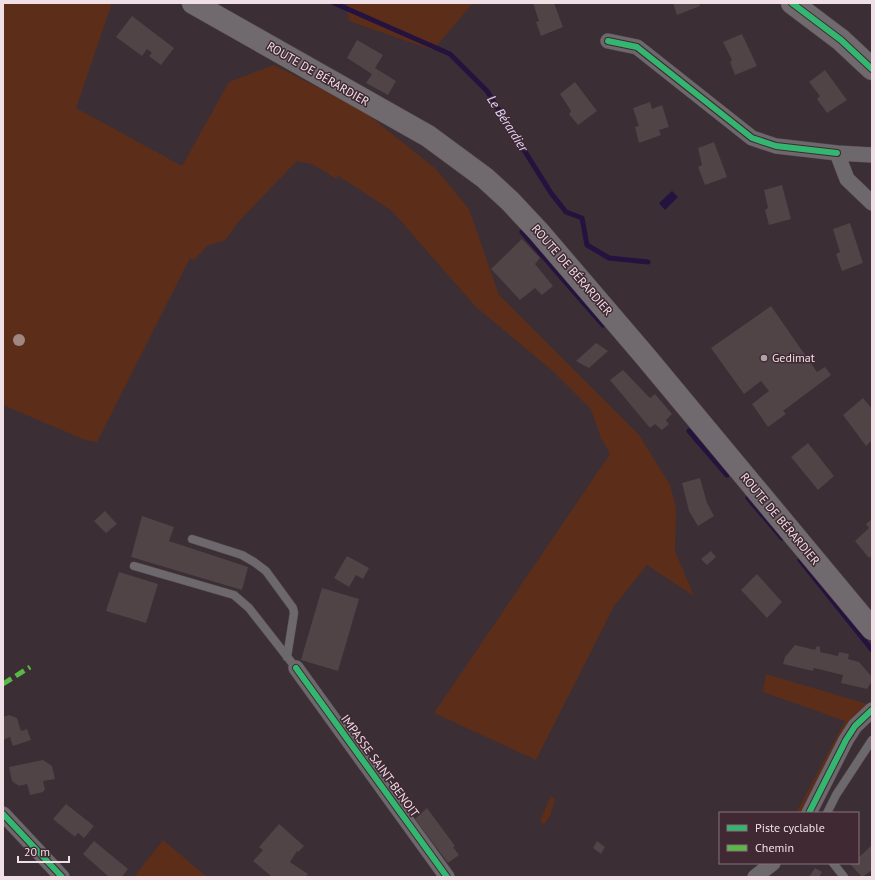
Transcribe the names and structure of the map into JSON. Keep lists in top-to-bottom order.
{
  "streets": {
    "main road": ["ROUTE DE BÉRARDIER"],
    "street": ["IMPASSE SAINT-BENOIT"]
  },
  "water": ["Le Bérardier"],
  "places": ["Gedimat"],
  "legend": ["Piste cyclable", "Chemin"],
  "scale_bar": "20 m"
}
